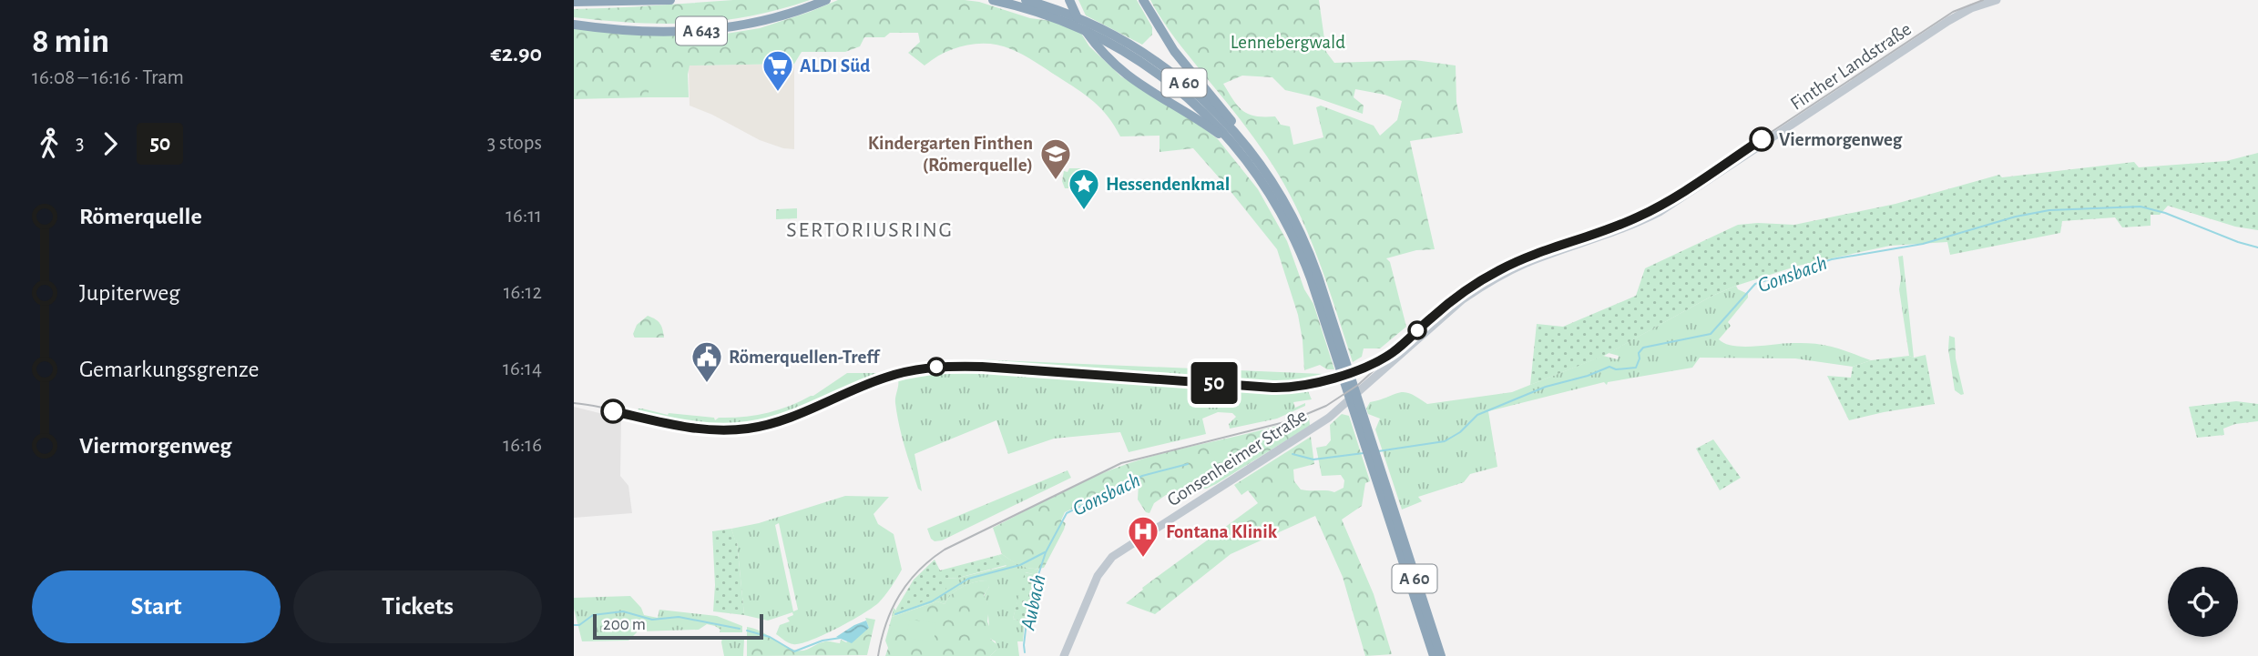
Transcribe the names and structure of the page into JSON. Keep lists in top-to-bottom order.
{
  "streets": {
    "highway": ["A 643", "A 60"],
    "main road": ["Finther Landstraße", "Gonsenheimer Straße"]
  },
  "crossings": [
    ["Finther Landstraße", "Gonsenheimer Straße"]
  ],
  "districts": ["SERTORIUSRING"],
  "water": ["Gonsbach", "Aubach"],
  "parks": ["Lennebergwald"],
  "places": {
    "supermarket": ["ALDI Süd"],
    "other": ["Viermorgenweg"],
    "school or university": ["Kindergarten Finthen (Römerquelle)"],
    "place": ["Hessendenkmal"],
    "public building": ["Römerquellen-Treff"],
    "hospital": ["Fontana Klinik"]
  },
  "lines": ["tram line 50"],
  "scale_bar": "200 m",
  "page": {
    "heading": ["8 min", "16:08 – 16:16 · Tram", "€2.90"],
    "on_map": "50",
    "legs": ["3", "50", "3 stops"],
    "list": [
      {
        "name": "Römerquelle",
        "value": "16:11"
      },
      {
        "name": "Jupiterweg",
        "value": "16:12"
      },
      {
        "name": "Gemarkungsgrenze",
        "value": "16:14"
      },
      {
        "name": "Viermorgenweg",
        "value": "16:16"
      }
    ],
    "buttons": ["Start", "Tickets"],
    "scale": "200 m"
  }
}
